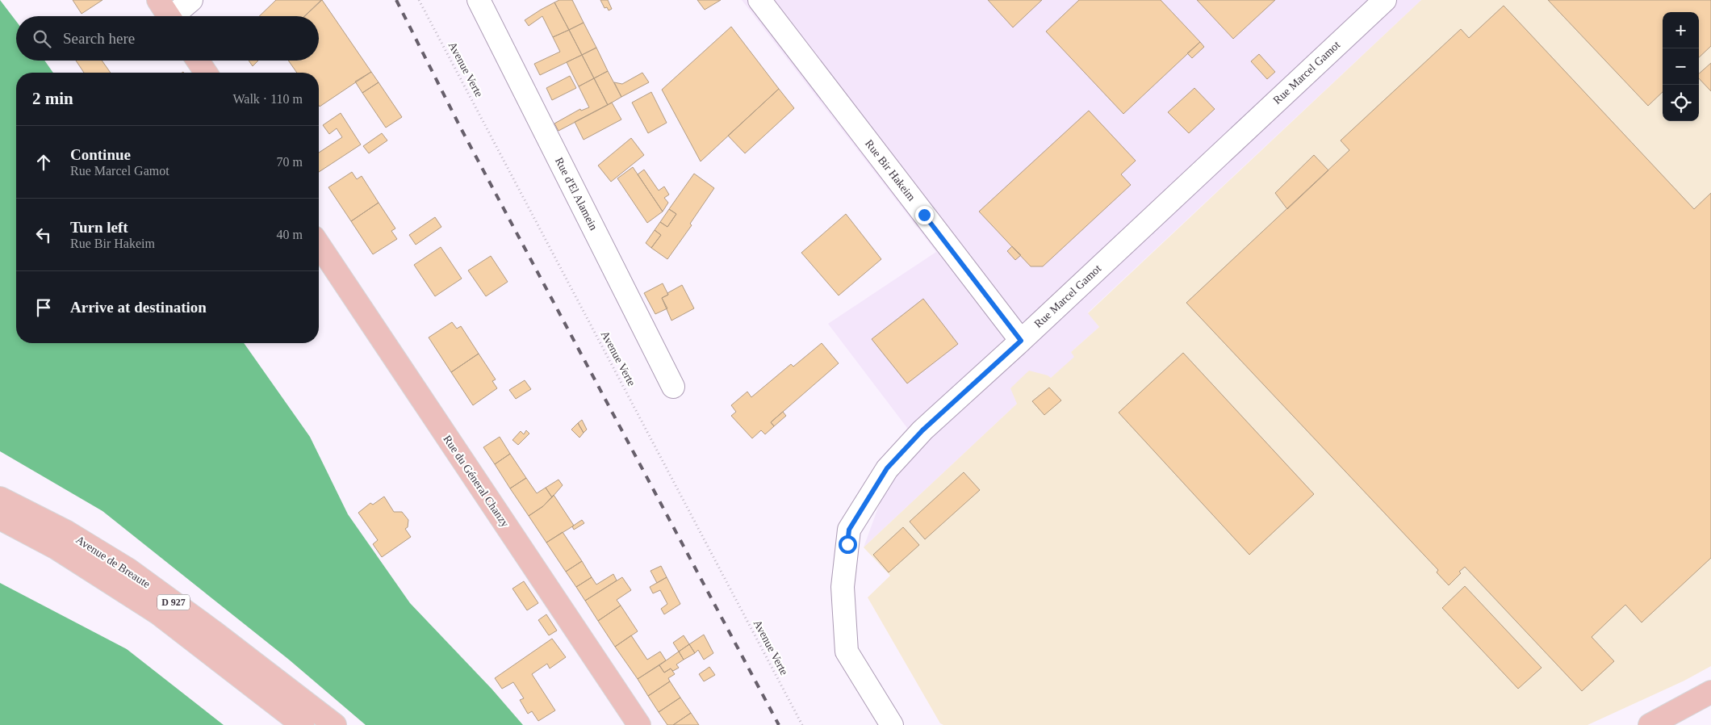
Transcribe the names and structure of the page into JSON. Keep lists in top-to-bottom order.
{
  "streets": {
    "main road": ["Rue du Géneral Chanzy", "Avenue de Breaute", "D 927"],
    "street": ["Rue Marcel Gamot", "Rue Bir Hakeim", "Rue d'El Alamein"],
    "path": ["Avenue Verte"]
  },
  "crossings": [
    ["Rue Marcel Gamot", "Rue Bir Hakeim"]
  ],
  "page": {
    "map_buttons": ["+", "−"],
    "search": "Search here",
    "heading": ["2 min", "Walk · 110 m"],
    "list": [
      ["Continue", "Rue Marcel Gamot", "70 m"],
      ["Turn left", "Rue Bir Hakeim", "40 m"],
      "Arrive at destination"
    ]
  }
}
